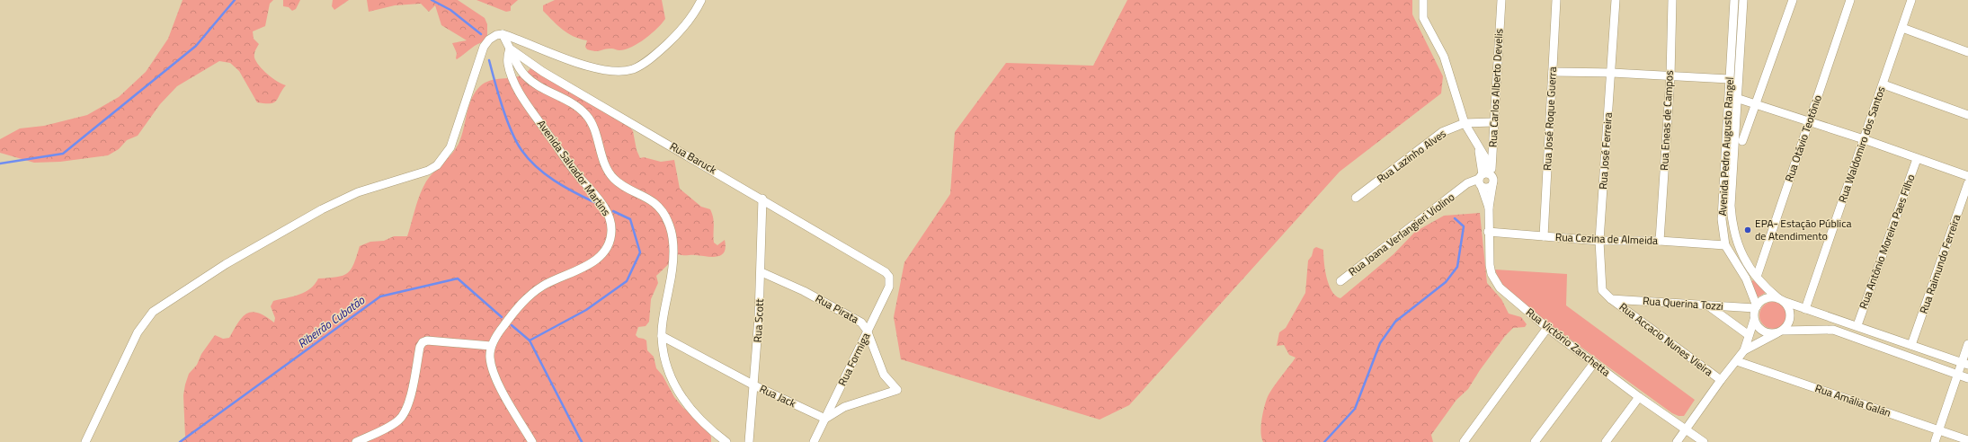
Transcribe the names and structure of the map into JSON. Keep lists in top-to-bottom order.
{
  "streets": {
    "street": [
      "Rua Carlos Alberto Develis",
      "Rua José Roque Guerra",
      "Rua Eneas de Campos",
      "Rua Otávio Teotônio",
      "Rua Waldomiro dos Santos",
      "Avenida Pedro Augusto Rangel",
      "Rua José Ferreira",
      "Rua Lazinho Alves",
      "Rua Baruck",
      "Avenida Salvador Martins",
      "Rua Joana Verlangieri Violino",
      "Rua Cezina de Almeida",
      "Rua Antônio Moreira Paes Filho",
      "Rua Raimundo Ferreira",
      "Rua Querina Tozzi",
      "Rua Pirata",
      "Rua Scott",
      "Rua Accacio Nunes Vieira",
      "Rua Victório Zanchetta",
      "Rua Formiga",
      "Rua Jack",
      "Rua Amália Galán"
    ]
  },
  "crossings": [
    ["Rua Carlos Alberto Develis", "Rua Lazinho Alves"],
    ["Rua Carlos Alberto Develis", "Rua Joana Verlangieri Violino"],
    ["Rua Carlos Alberto Develis", "Rua Victório Zanchetta"],
    ["Rua José Roque Guerra", "Rua Cezina de Almeida"],
    ["Rua Eneas de Campos", "Rua Cezina de Almeida"],
    ["Rua Otávio Teotônio", "Avenida Pedro Augusto Rangel"],
    ["Rua Waldomiro dos Santos", "Avenida Pedro Augusto Rangel"],
    ["Avenida Pedro Augusto Rangel", "Rua Cezina de Almeida"],
    ["Avenida Pedro Augusto Rangel", "Rua Antônio Moreira Paes Filho"],
    ["Avenida Pedro Augusto Rangel", "Rua Raimundo Ferreira"],
    ["Avenida Pedro Augusto Rangel", "Rua Querina Tozzi"],
    ["Rua José Ferreira", "Rua Cezina de Almeida"],
    ["Rua José Ferreira", "Rua Querina Tozzi"],
    ["Rua José Ferreira", "Rua Accacio Nunes Vieira"],
    ["Rua Baruck", "Avenida Salvador Martins"],
    ["Rua Baruck", "Rua Scott"],
    ["Rua Baruck", "Rua Formiga"],
    ["Rua Cezina de Almeida", "Rua Victório Zanchetta"],
    ["Rua Querina Tozzi", "Rua Accacio Nunes Vieira"],
    ["Rua Pirata", "Rua Scott"],
    ["Rua Pirata", "Rua Formiga"],
    ["Rua Pirata", "Rua Jack"],
    ["Rua Scott", "Rua Jack"],
    ["Rua Formiga", "Rua Jack"]
  ],
  "water": ["Ribeirão Cubatão"],
  "places": ["EPA- Estação Pública de Atendimento"]
}
